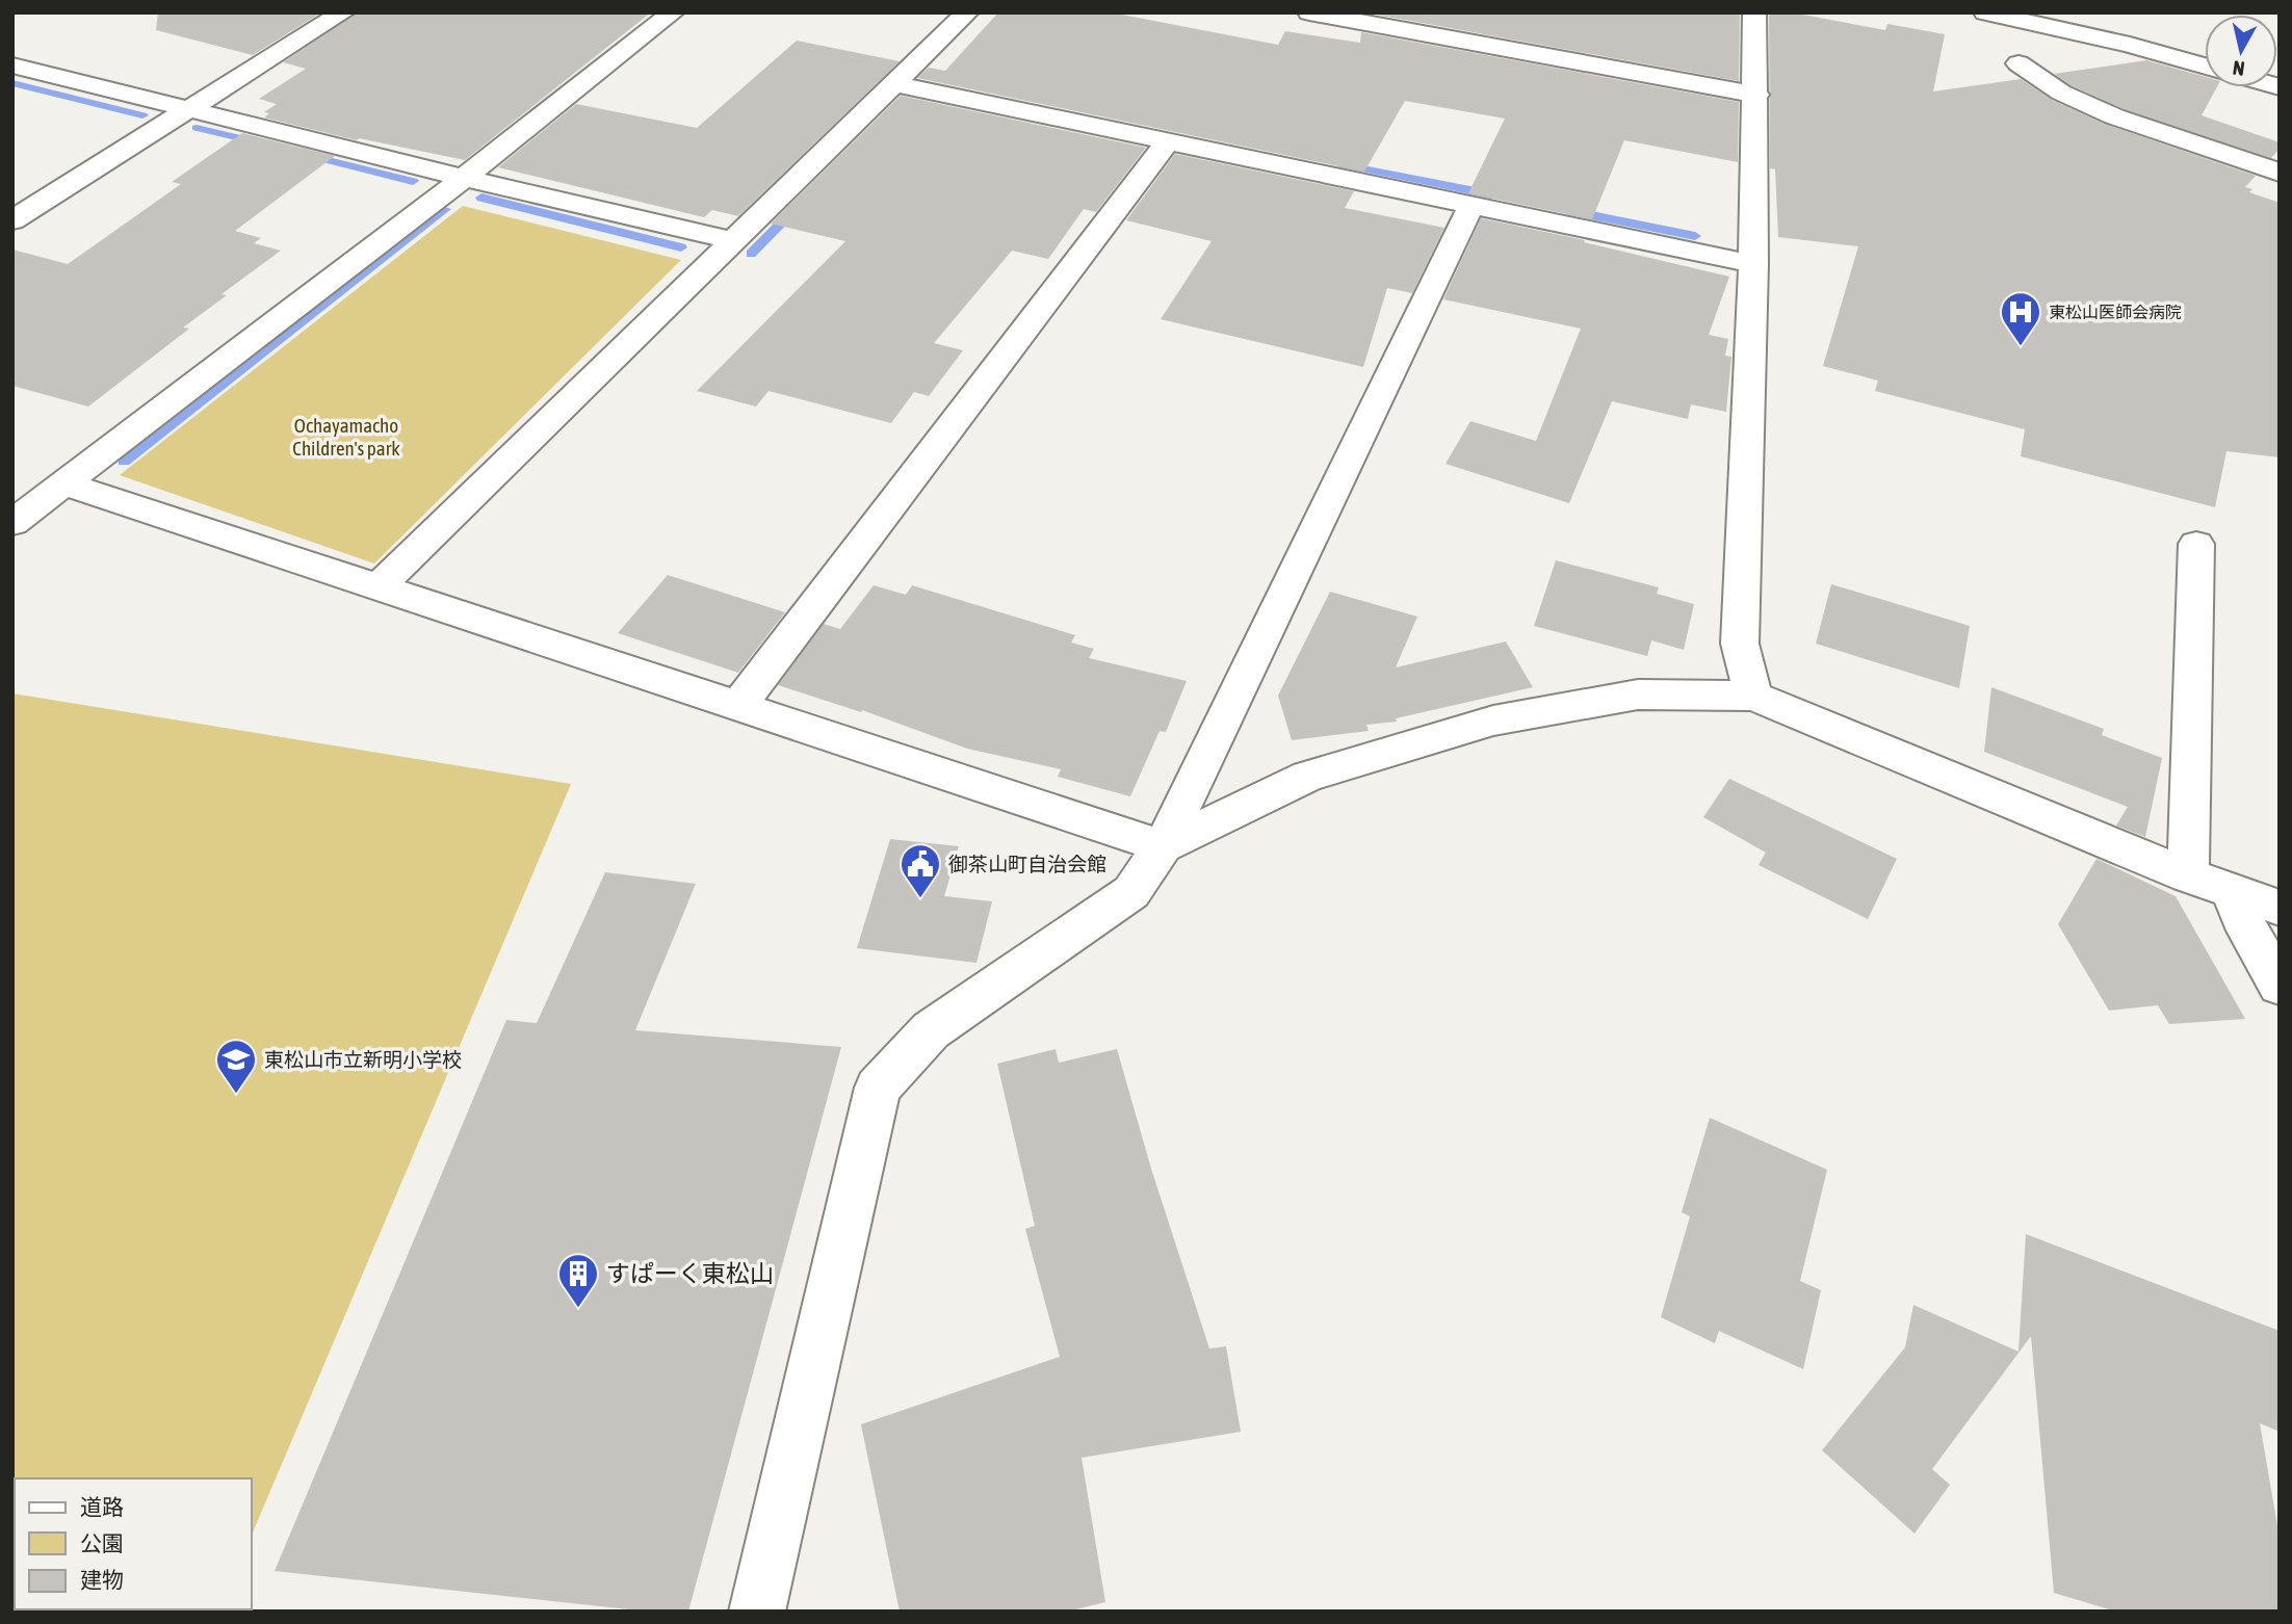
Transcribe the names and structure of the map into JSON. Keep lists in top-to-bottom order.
{
  "parks": ["Ochayamacho Children's park"],
  "places": {
    "hospital": ["東松山医師会病院"],
    "public building": ["御茶山町自治会館"],
    "school or university": ["東松山市立新明小学校"],
    "building": ["すぱーく東松山"]
  },
  "legend": ["道路", "公園", "建物"],
  "north": "bottom"
}
